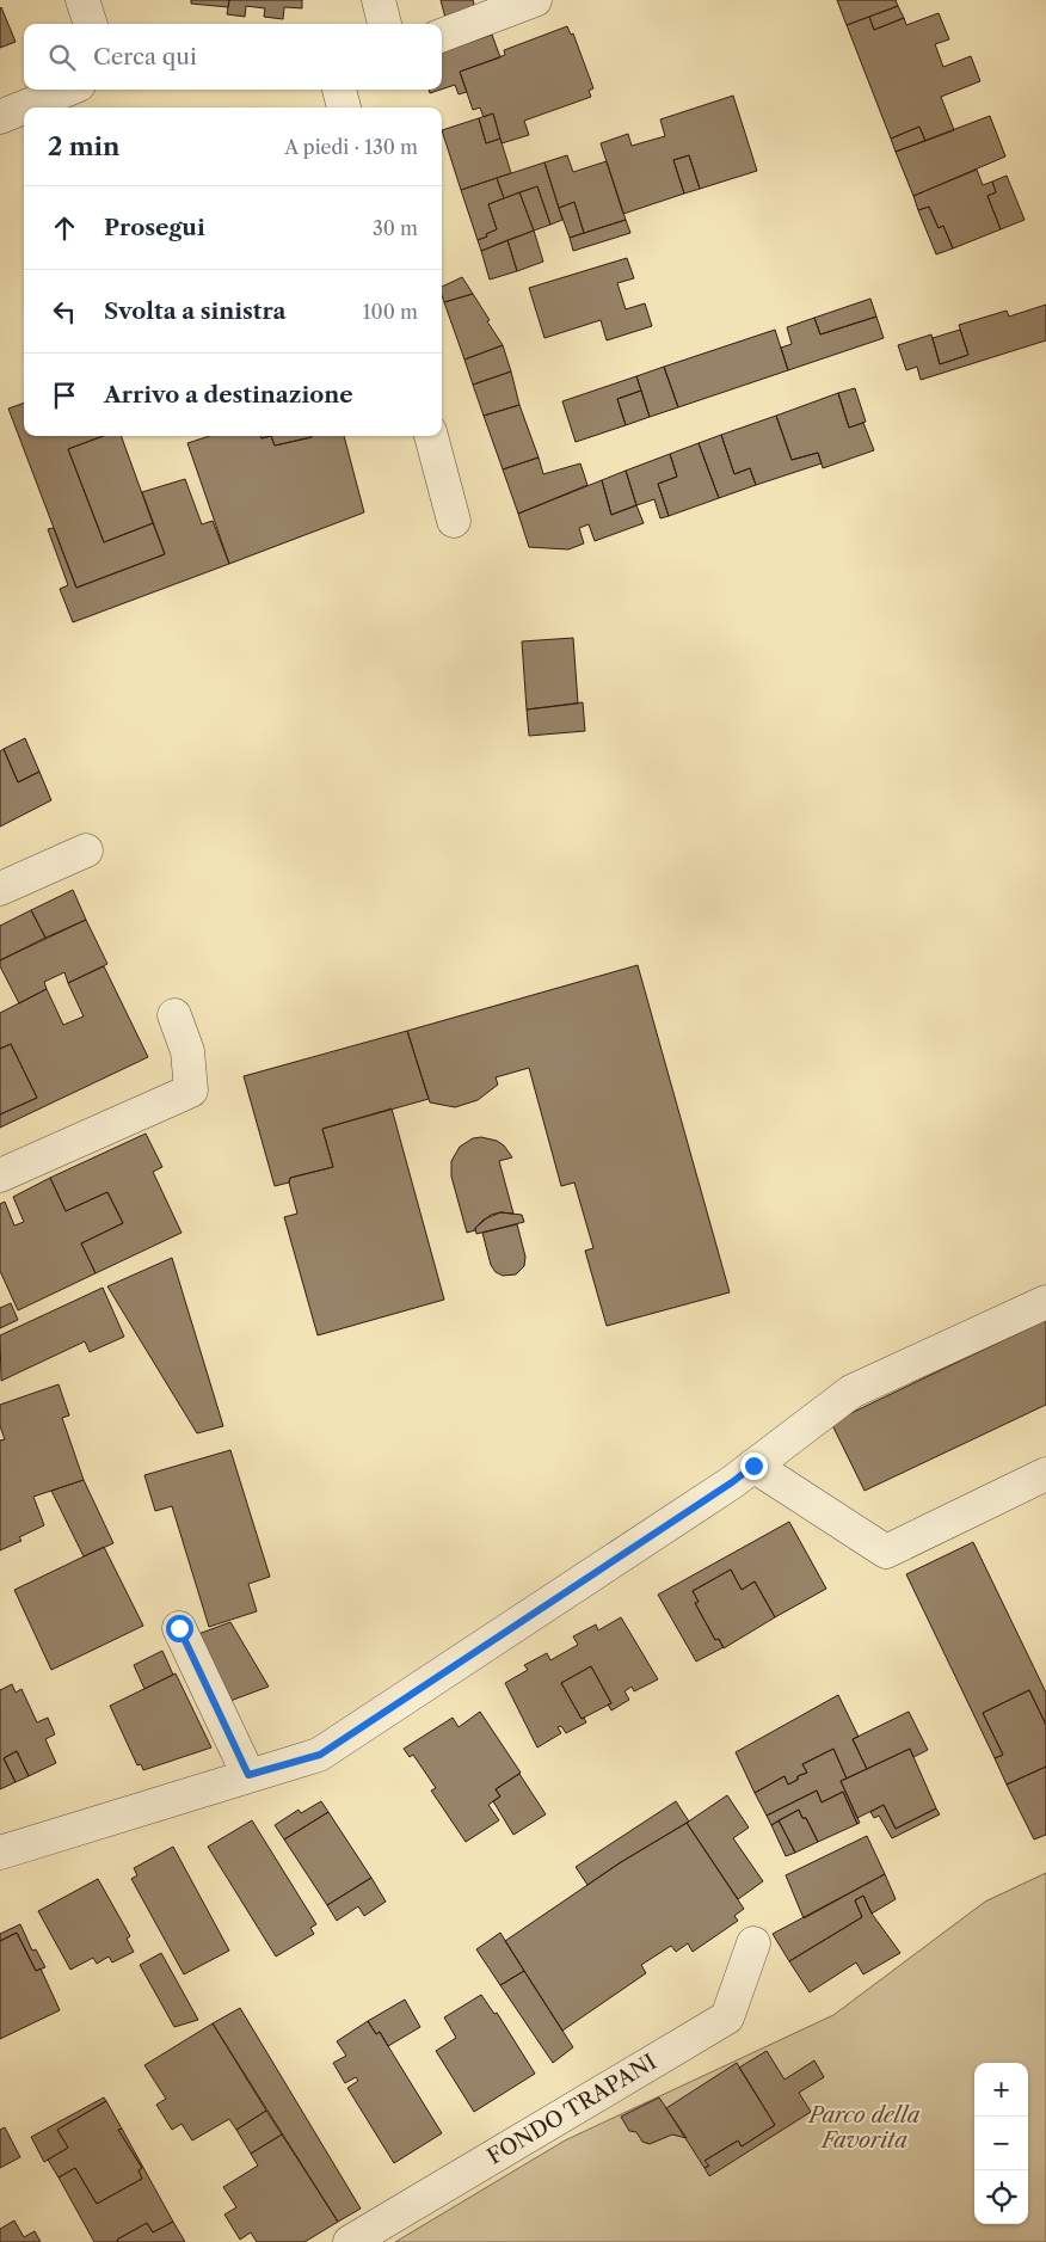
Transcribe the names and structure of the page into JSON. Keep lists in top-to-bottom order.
{
  "streets": {
    "street": ["FONDO TRAPANI"]
  },
  "parks": ["Parco della Favorita"],
  "page": {
    "search": "Cerca qui",
    "heading": ["2 min", "A piedi · 130 m"],
    "list": [
      ["Prosegui", "30 m"],
      ["Svolta a sinistra", "100 m"],
      "Arrivo a destinazione"
    ],
    "map_buttons": ["+", "−"]
  }
}
